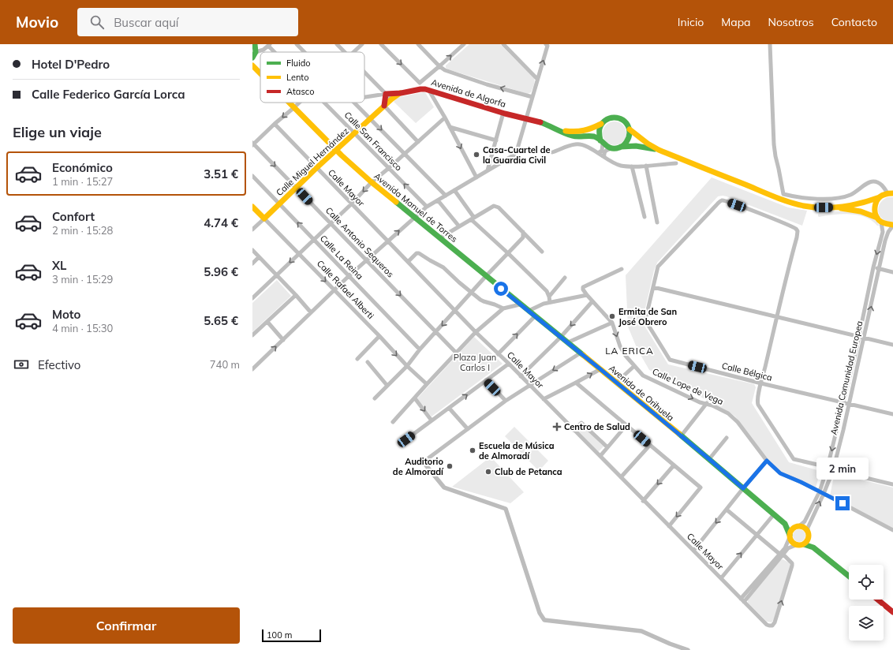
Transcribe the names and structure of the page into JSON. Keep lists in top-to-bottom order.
{
  "streets": {
    "main road": [
      "Avenida de Algorfa",
      "Calle Miguel Hernández",
      "Avenida Manuel de Torres",
      "Calle Rafael Alberti",
      "Avenida de Orihuela"
    ],
    "street": [
      "Calle San Francisco",
      "Calle Mayor",
      "Calle Antonio Sequeros",
      "Calle La Reina",
      "Calle Bélgica",
      "Avenida Comunidad Europea",
      "Calle Lope de Vega"
    ]
  },
  "crossings": [
    ["Avenida de Algorfa", "Calle Miguel Hernández"],
    ["Calle San Francisco", "Calle Miguel Hernández"],
    ["Calle Miguel Hernández", "Calle Mayor"],
    ["Calle Miguel Hernández", "Avenida Manuel de Torres"],
    ["Calle Miguel Hernández", "Calle Antonio Sequeros"],
    ["Calle Miguel Hernández", "Calle La Reina"],
    ["Calle Miguel Hernández", "Calle Rafael Alberti"],
    ["Avenida Manuel de Torres", "Avenida de Orihuela"],
    ["Calle Bélgica", "Avenida Comunidad Europea"],
    ["Avenida Comunidad Europea", "Calle Lope de Vega"],
    ["Avenida Comunidad Europea", "Avenida de Orihuela"]
  ],
  "one_way": ["Calle Antonio Sequeros", "Calle Rafael Alberti"],
  "districts": ["LA ERICA"],
  "parks": ["Plaza Juan Carlos I"],
  "places": {
    "other": [
      "Casa-Cuartel de la Guardia Civil",
      "Ermita de San José Obrero",
      "Escuela de Música de Almoradí",
      "Auditorio de Almoradí",
      "Club de Petanca"
    ],
    "health": ["Centro de Salud"]
  },
  "legend": ["Fluido", "Lento", "Atasco"],
  "scale_bar": "100 m",
  "page": {
    "header": "Movio",
    "search": "Buscar aquí",
    "nav": [
      "Inicio",
      "Mapa",
      "Nosotros",
      "Contacto"
    ],
    "banner": ["Hotel D'Pedro", "Calle Federico García Lorca"],
    "heading": "Elige un viaje",
    "list": [
      {
        "name": "Económico",
        "note": "1 min · 15:27",
        "value": "3.51 €"
      },
      {
        "name": "Confort",
        "note": "2 min · 15:28",
        "value": "4.74 €"
      },
      {
        "name": "XL",
        "note": "3 min · 15:29",
        "value": "5.96 €"
      },
      {
        "name": "Moto",
        "note": "4 min · 15:30",
        "value": "5.65 €"
      }
    ],
    "pay": ["Efectivo", "740 m"],
    "bubble": "2 min",
    "buttons": "Confirmar",
    "scale": "100 m"
  }
}
